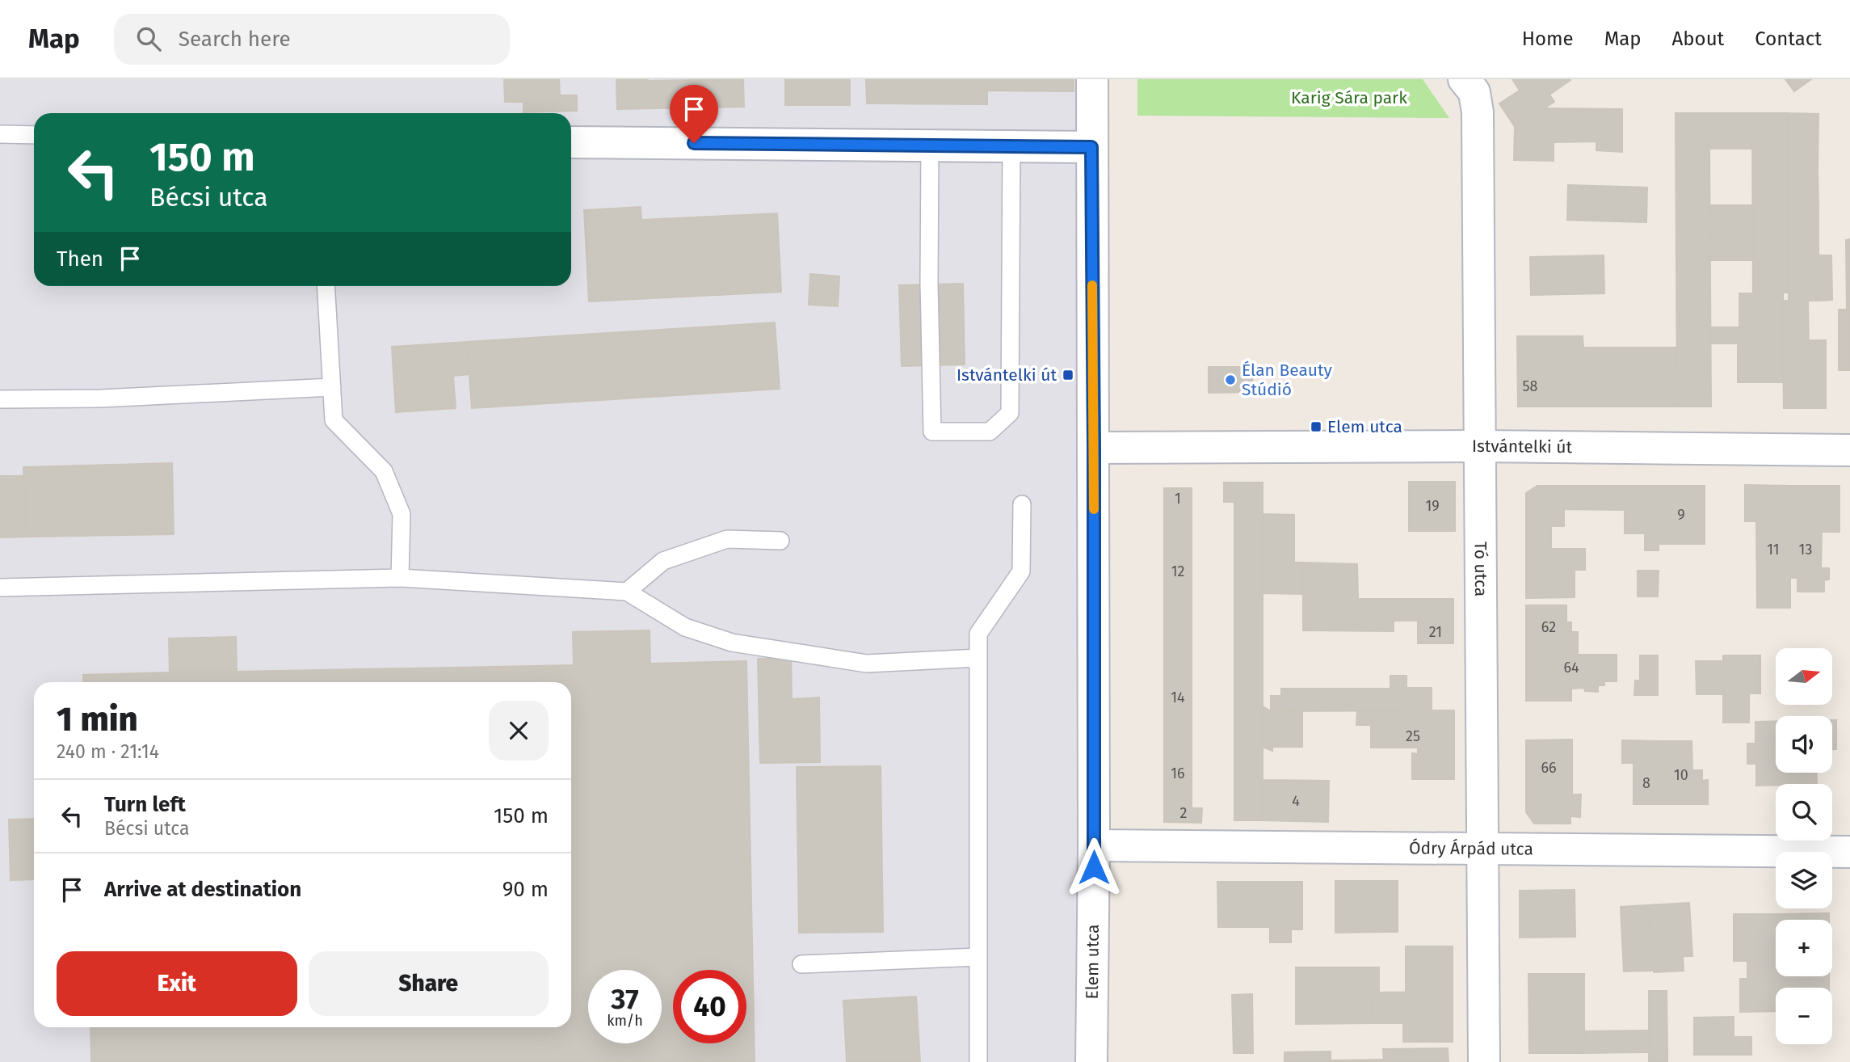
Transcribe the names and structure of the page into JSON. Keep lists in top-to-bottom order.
{
  "streets": {
    "street": [
      "Istvántelki út",
      "Tó utca",
      "Ódry Árpád utca",
      "Elem utca"
    ]
  },
  "crossings": [
    ["Istvántelki út", "Tó utca"],
    ["Istvántelki út", "Elem utca"],
    ["Tó utca", "Ódry Árpád utca"],
    ["Ódry Árpád utca", "Elem utca"]
  ],
  "parks": ["Karig Sára park"],
  "places": {
    "transit": ["Istvántelki út", "Elem utca"],
    "other": ["Élan Beauty Stúdió"]
  },
  "house_numbers": [
    "58",
    "1",
    "19",
    "9",
    "11",
    "13",
    "12",
    "62",
    "21",
    "64",
    "14",
    "25",
    "66",
    "16",
    "10",
    "8",
    "4",
    "2"
  ],
  "north": "right",
  "page": {
    "header": "Map",
    "search": "Search here",
    "nav": [
      "Home",
      "Map",
      "About",
      "Contact"
    ],
    "turn": ["150 m", "Bécsi utca"],
    "then": "Then",
    "map_buttons": ["+", "−"],
    "heading": ["1 min", "240 m · 21:14"],
    "list": [
      {
        "name": "Turn left",
        "note": "Bécsi utca",
        "value": "150 m"
      },
      {
        "name": "Arrive at destination",
        "value": "90 m"
      }
    ],
    "buttons": ["Exit", "Share"],
    "speed": "37 km/h",
    "limit": "40"
  }
}
